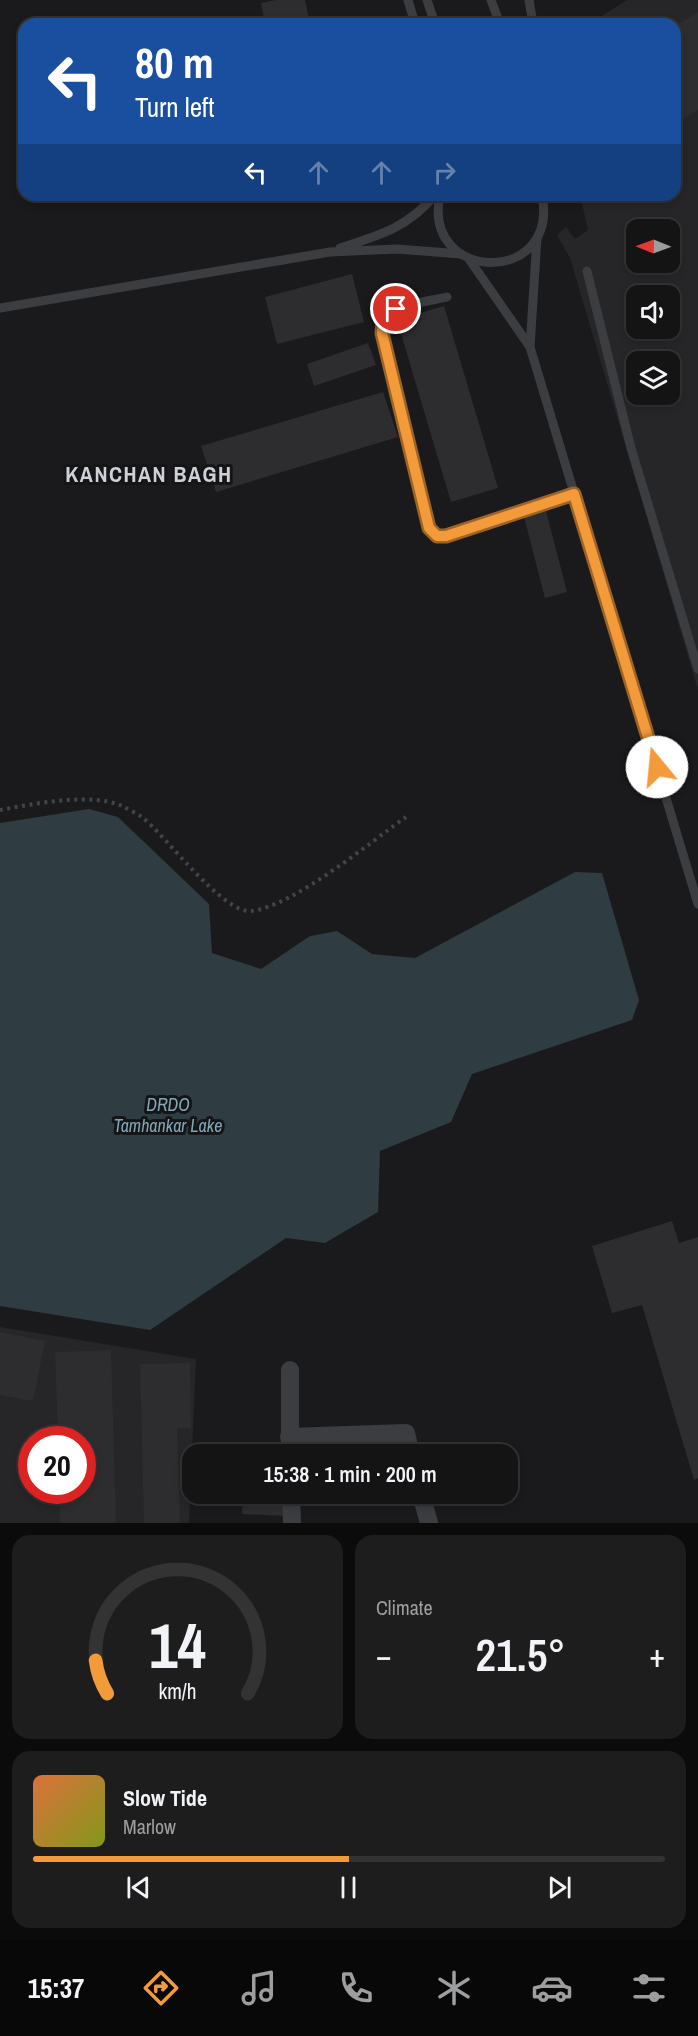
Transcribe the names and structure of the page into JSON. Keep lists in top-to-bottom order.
{
  "districts": ["KANCHAN BAGH"],
  "water": ["DRDO Tamhankar Lake"],
  "north": "left",
  "page": {
    "turn": ["80 m", "Turn left"],
    "limit": "20",
    "trip": "15:38 · 1 min · 200 m",
    "tile": "Climate",
    "heat": ["−", "21.5°", "+"],
    "song": ["Slow Tide", "Marlow"],
    "tabs": "15:37",
    "gauge": ["14", "km/h"]
  }
}
